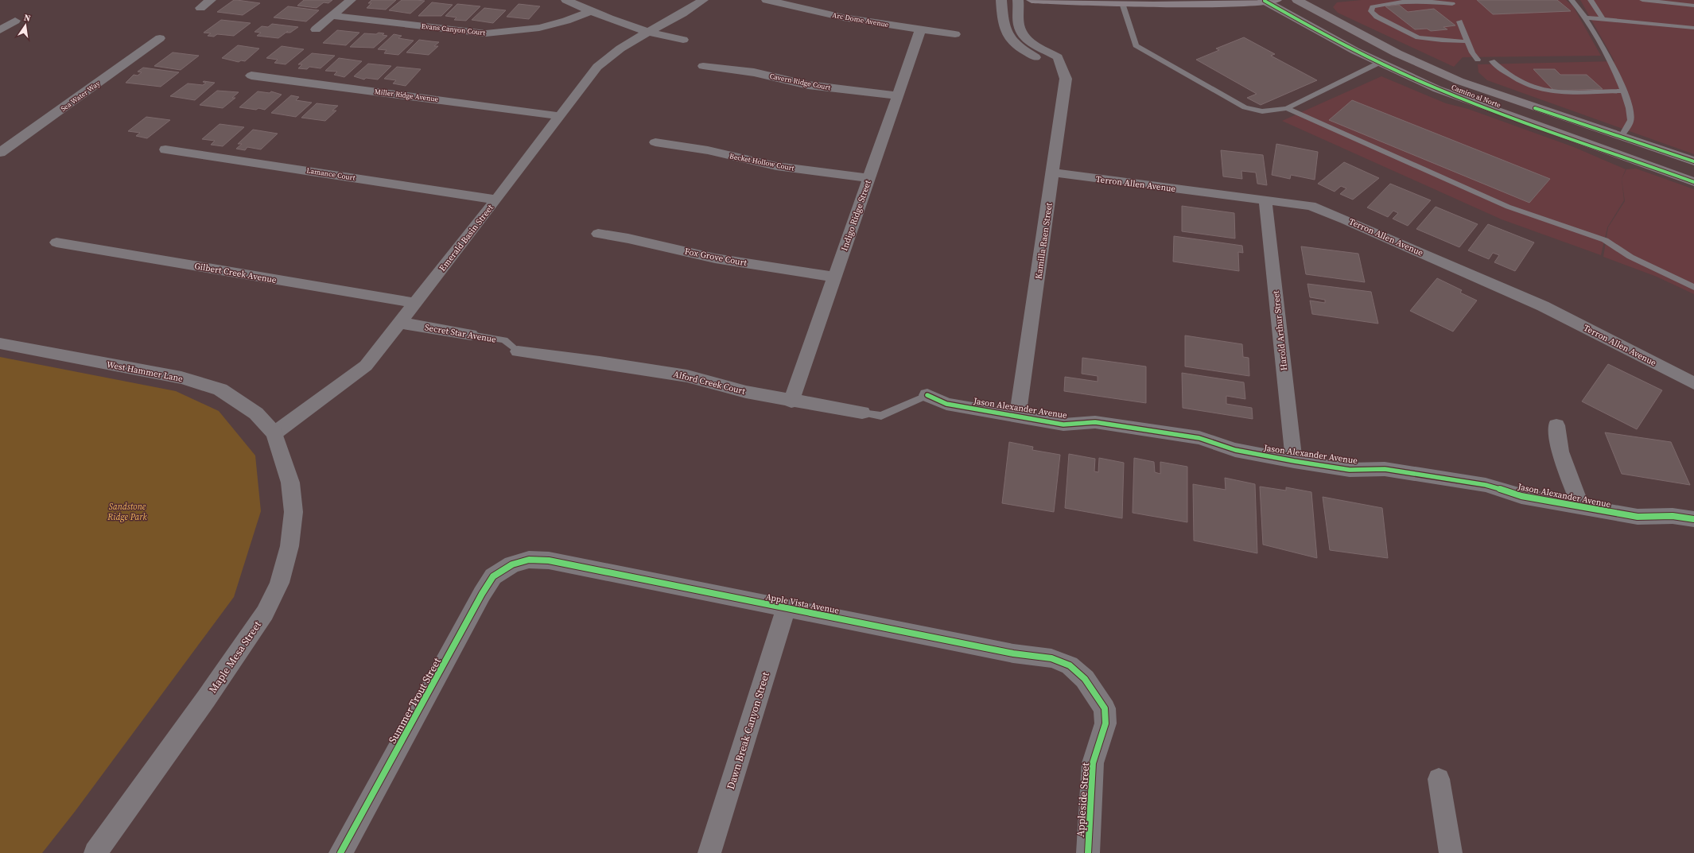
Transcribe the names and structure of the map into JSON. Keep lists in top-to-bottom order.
{
  "streets": {
    "main road": ["Camino al Norte"],
    "street": [
      "Arc Dome Avenue",
      "Evans Canyon Court",
      "Cavern Ridge Court",
      "Miller Ridge Avenue",
      "Sea Water Way",
      "Becket Hollow Court",
      "Lamance Court",
      "Terron Allen Avenue",
      "Indigo Ridge Street",
      "Emerald Basin Street",
      "Kamilla Raen Street",
      "Fox Grove Court",
      "Gilbert Creek Avenue",
      "Harold Arthur Street",
      "Secret Star Avenue",
      "West Hammer Lane",
      "Alford Creek Court",
      "Jason Alexander Avenue",
      "Apple Vista Avenue",
      "Maple Mesa Street",
      "Summer Trout Street",
      "Dawn Break Canyon Street",
      "Appleside Street"
    ]
  },
  "crossings": [
    ["Arc Dome Avenue", "Indigo Ridge Street"],
    ["Cavern Ridge Court", "Indigo Ridge Street"],
    ["Miller Ridge Avenue", "Emerald Basin Street"],
    ["Becket Hollow Court", "Indigo Ridge Street"],
    ["Lamance Court", "Emerald Basin Street"],
    ["Terron Allen Avenue", "Kamilla Raen Street"],
    ["Terron Allen Avenue", "Harold Arthur Street"],
    ["Indigo Ridge Street", "Fox Grove Court"],
    ["Indigo Ridge Street", "Alford Creek Court"],
    ["Emerald Basin Street", "Gilbert Creek Avenue"],
    ["Emerald Basin Street", "Secret Star Avenue"],
    ["Emerald Basin Street", "West Hammer Lane"],
    ["Emerald Basin Street", "Maple Mesa Street"],
    ["Kamilla Raen Street", "Jason Alexander Avenue"],
    ["Harold Arthur Street", "Jason Alexander Avenue"],
    ["Secret Star Avenue", "Alford Creek Court"],
    ["West Hammer Lane", "Maple Mesa Street"],
    ["Apple Vista Avenue", "Summer Trout Street"],
    ["Apple Vista Avenue", "Dawn Break Canyon Street"],
    ["Apple Vista Avenue", "Appleside Street"]
  ],
  "parks": ["Sandstone Ridge Park"],
  "north": "top"
}
